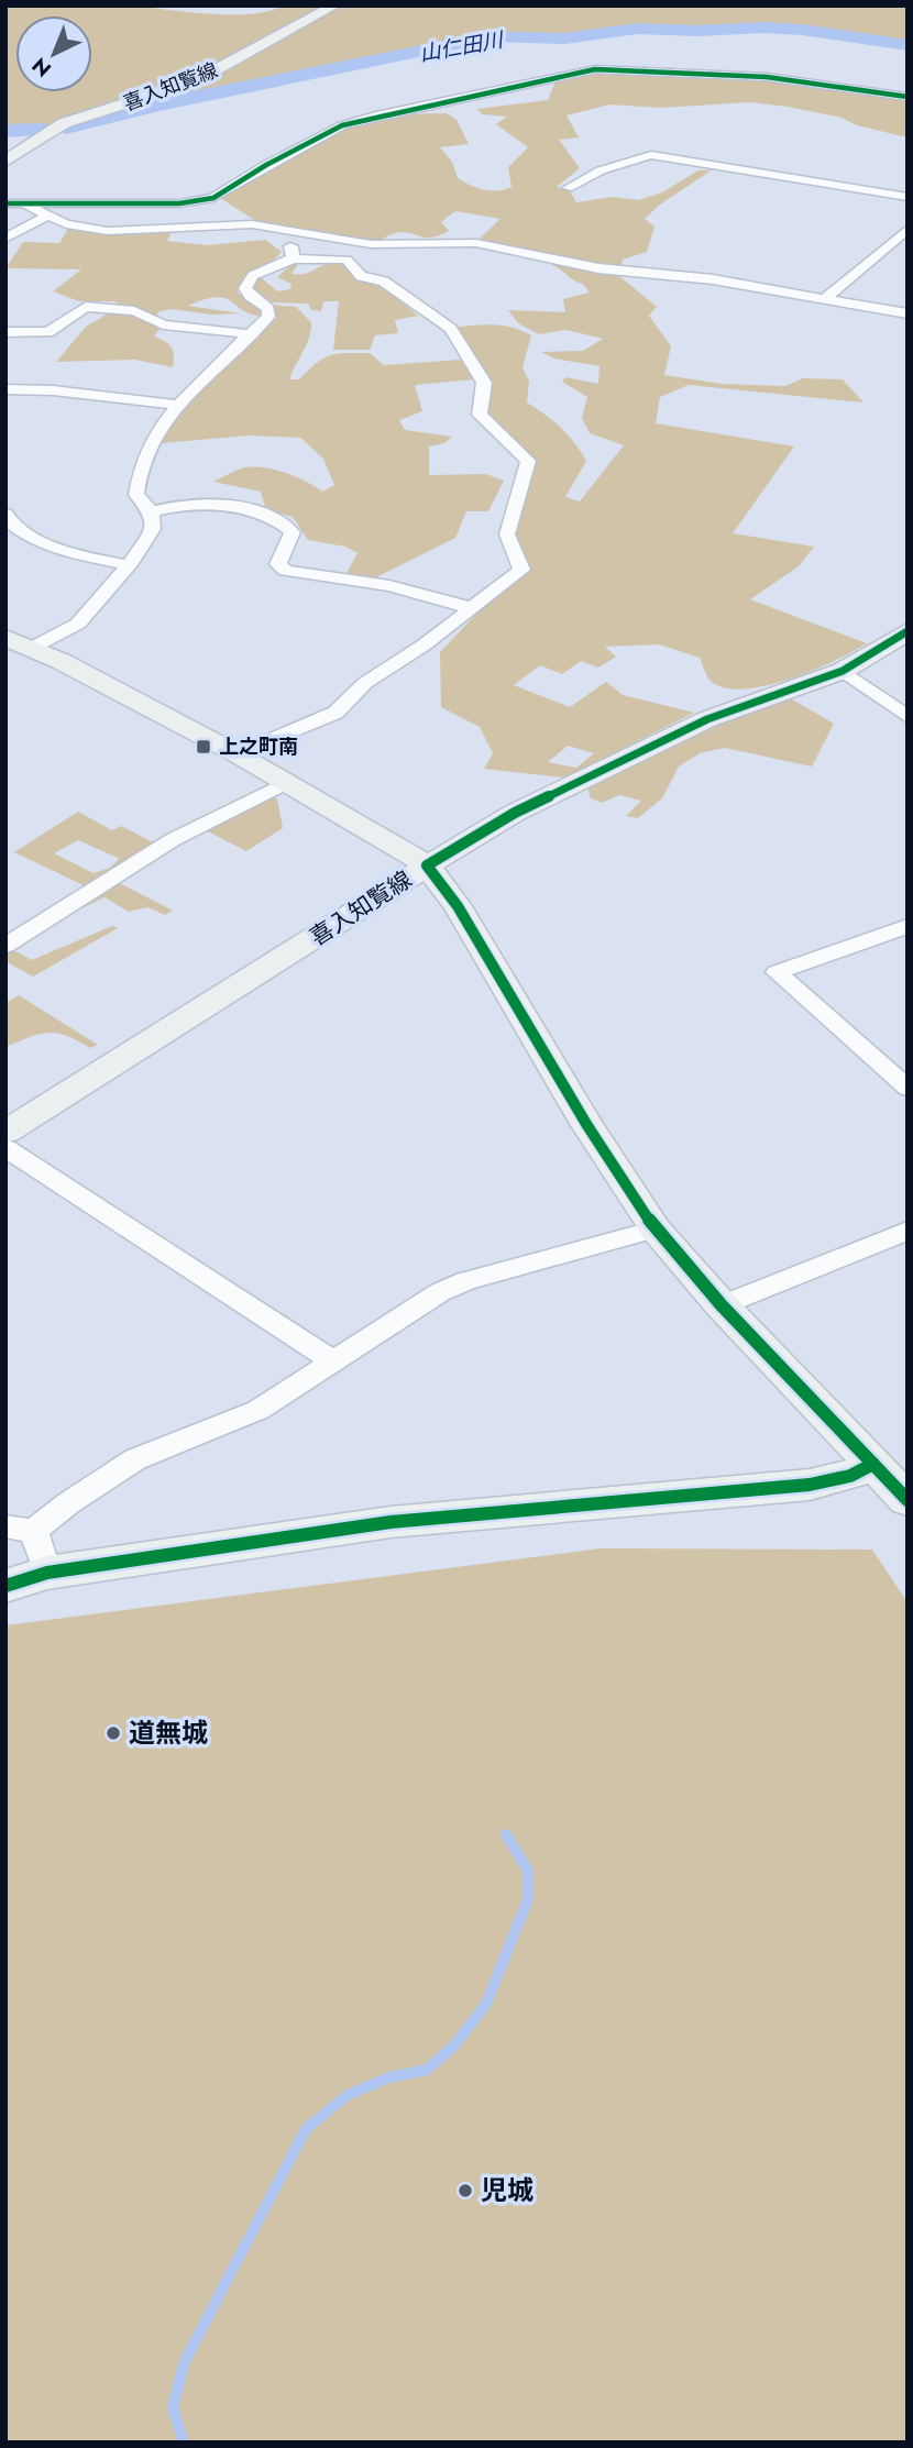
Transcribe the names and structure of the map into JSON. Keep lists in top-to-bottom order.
{
  "streets": {
    "main road": ["喜入知覧線"]
  },
  "water": ["山仁田川"],
  "places": {
    "transit": ["上之町南"],
    "other": ["道無城", "児城"]
  },
  "north": "bottom left"
}
